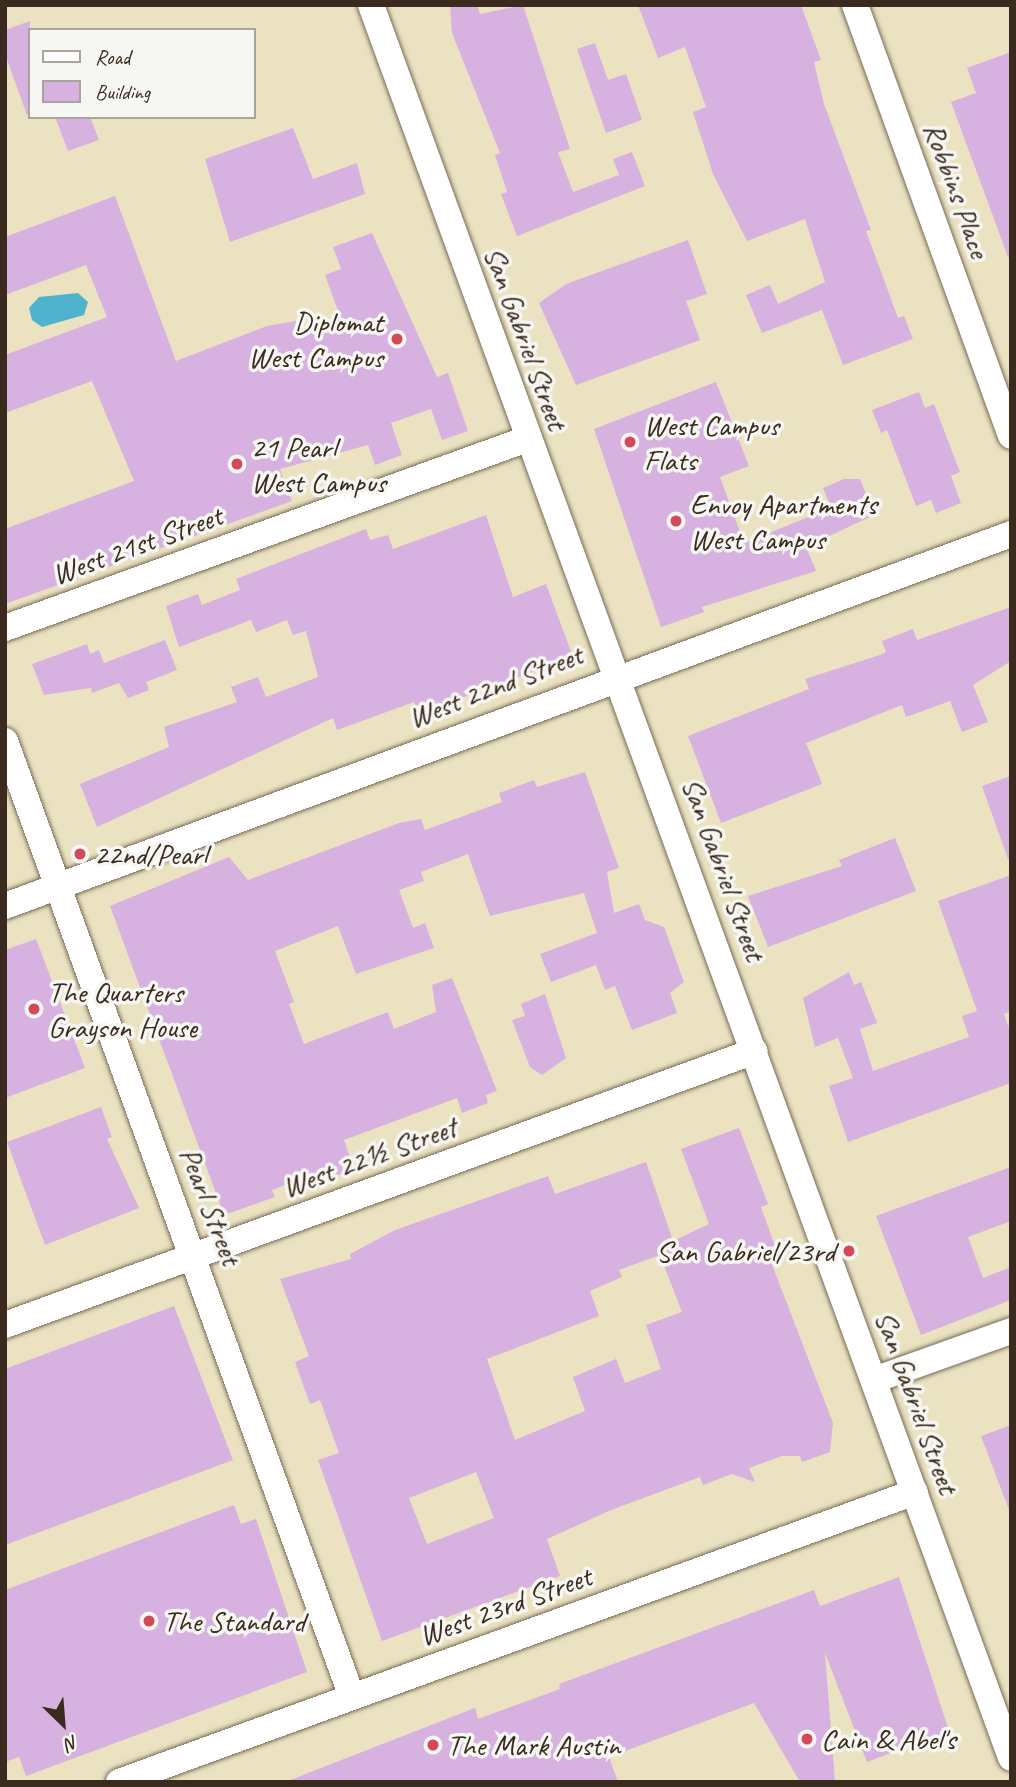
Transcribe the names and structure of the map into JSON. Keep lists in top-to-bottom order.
{
  "streets": {
    "street": [
      "Robbins Place",
      "San Gabriel Street",
      "West 21st Street",
      "West 22nd Street",
      "West 22½ Street",
      "Pearl Street",
      "West 23rd Street"
    ]
  },
  "crossings": [
    ["San Gabriel Street", "West 21st Street"],
    ["San Gabriel Street", "West 22nd Street"],
    ["San Gabriel Street", "West 22½ Street"],
    ["San Gabriel Street", "West 23rd Street"],
    ["West 22nd Street", "Pearl Street"],
    ["West 22½ Street", "Pearl Street"],
    ["Pearl Street", "West 23rd Street"]
  ],
  "places": [
    "Diplomat West Campus",
    "West Campus Flats",
    "21 Pearl West Campus",
    "Envoy Apartments West Campus",
    "22nd/Pearl",
    "The Quarters Grayson House",
    "San Gabriel/23rd",
    "The Standard",
    "Cain & Abel's",
    "The Mark Austin"
  ],
  "legend": ["Road", "Building"],
  "north": "bottom right"
}
